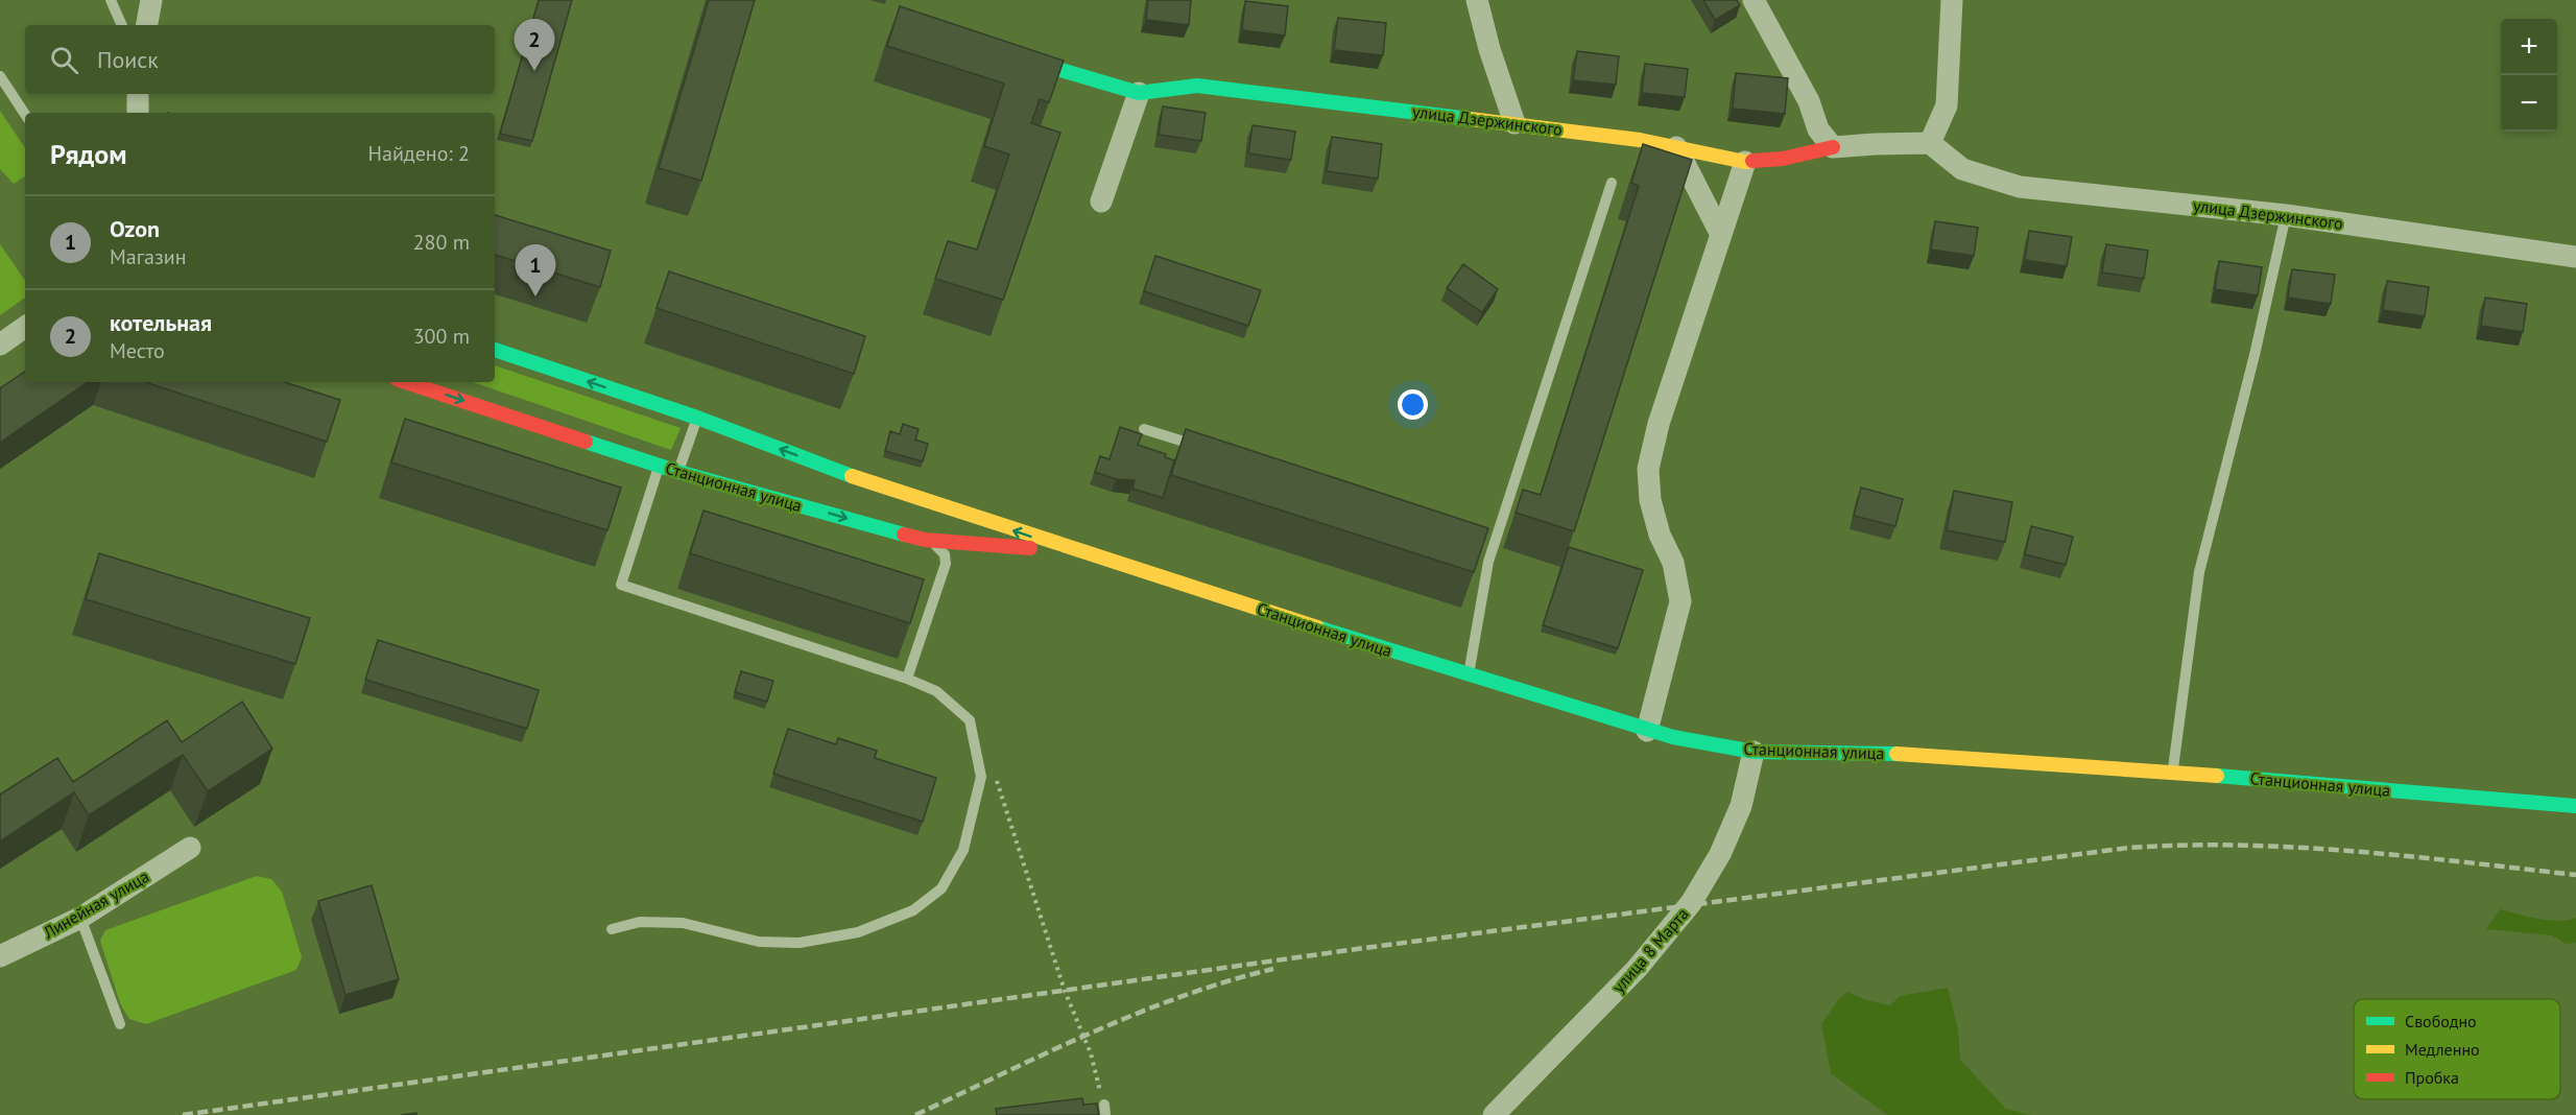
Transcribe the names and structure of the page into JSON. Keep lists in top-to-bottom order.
{
  "streets": {
    "street": [
      "улица Дзержинского",
      "Станционная улица",
      "Линейная улица",
      "улица 8 Марта"
    ]
  },
  "crossings": [
    ["Станционная улица", "улица 8 Марта"]
  ],
  "legend": ["Свободно", "Медленно", "Пробка"],
  "page": {
    "map_buttons": ["+", "−"],
    "pins": ["2", "1"],
    "search": "Поиск",
    "heading": ["Рядом", "Найдено: 2"],
    "list": [
      {
        "mark": "1",
        "name": "Ozon",
        "note": "Магазин",
        "value": "280 m"
      },
      {
        "mark": "2",
        "name": "котельная",
        "note": "Место",
        "value": "300 m"
      }
    ]
  }
}
